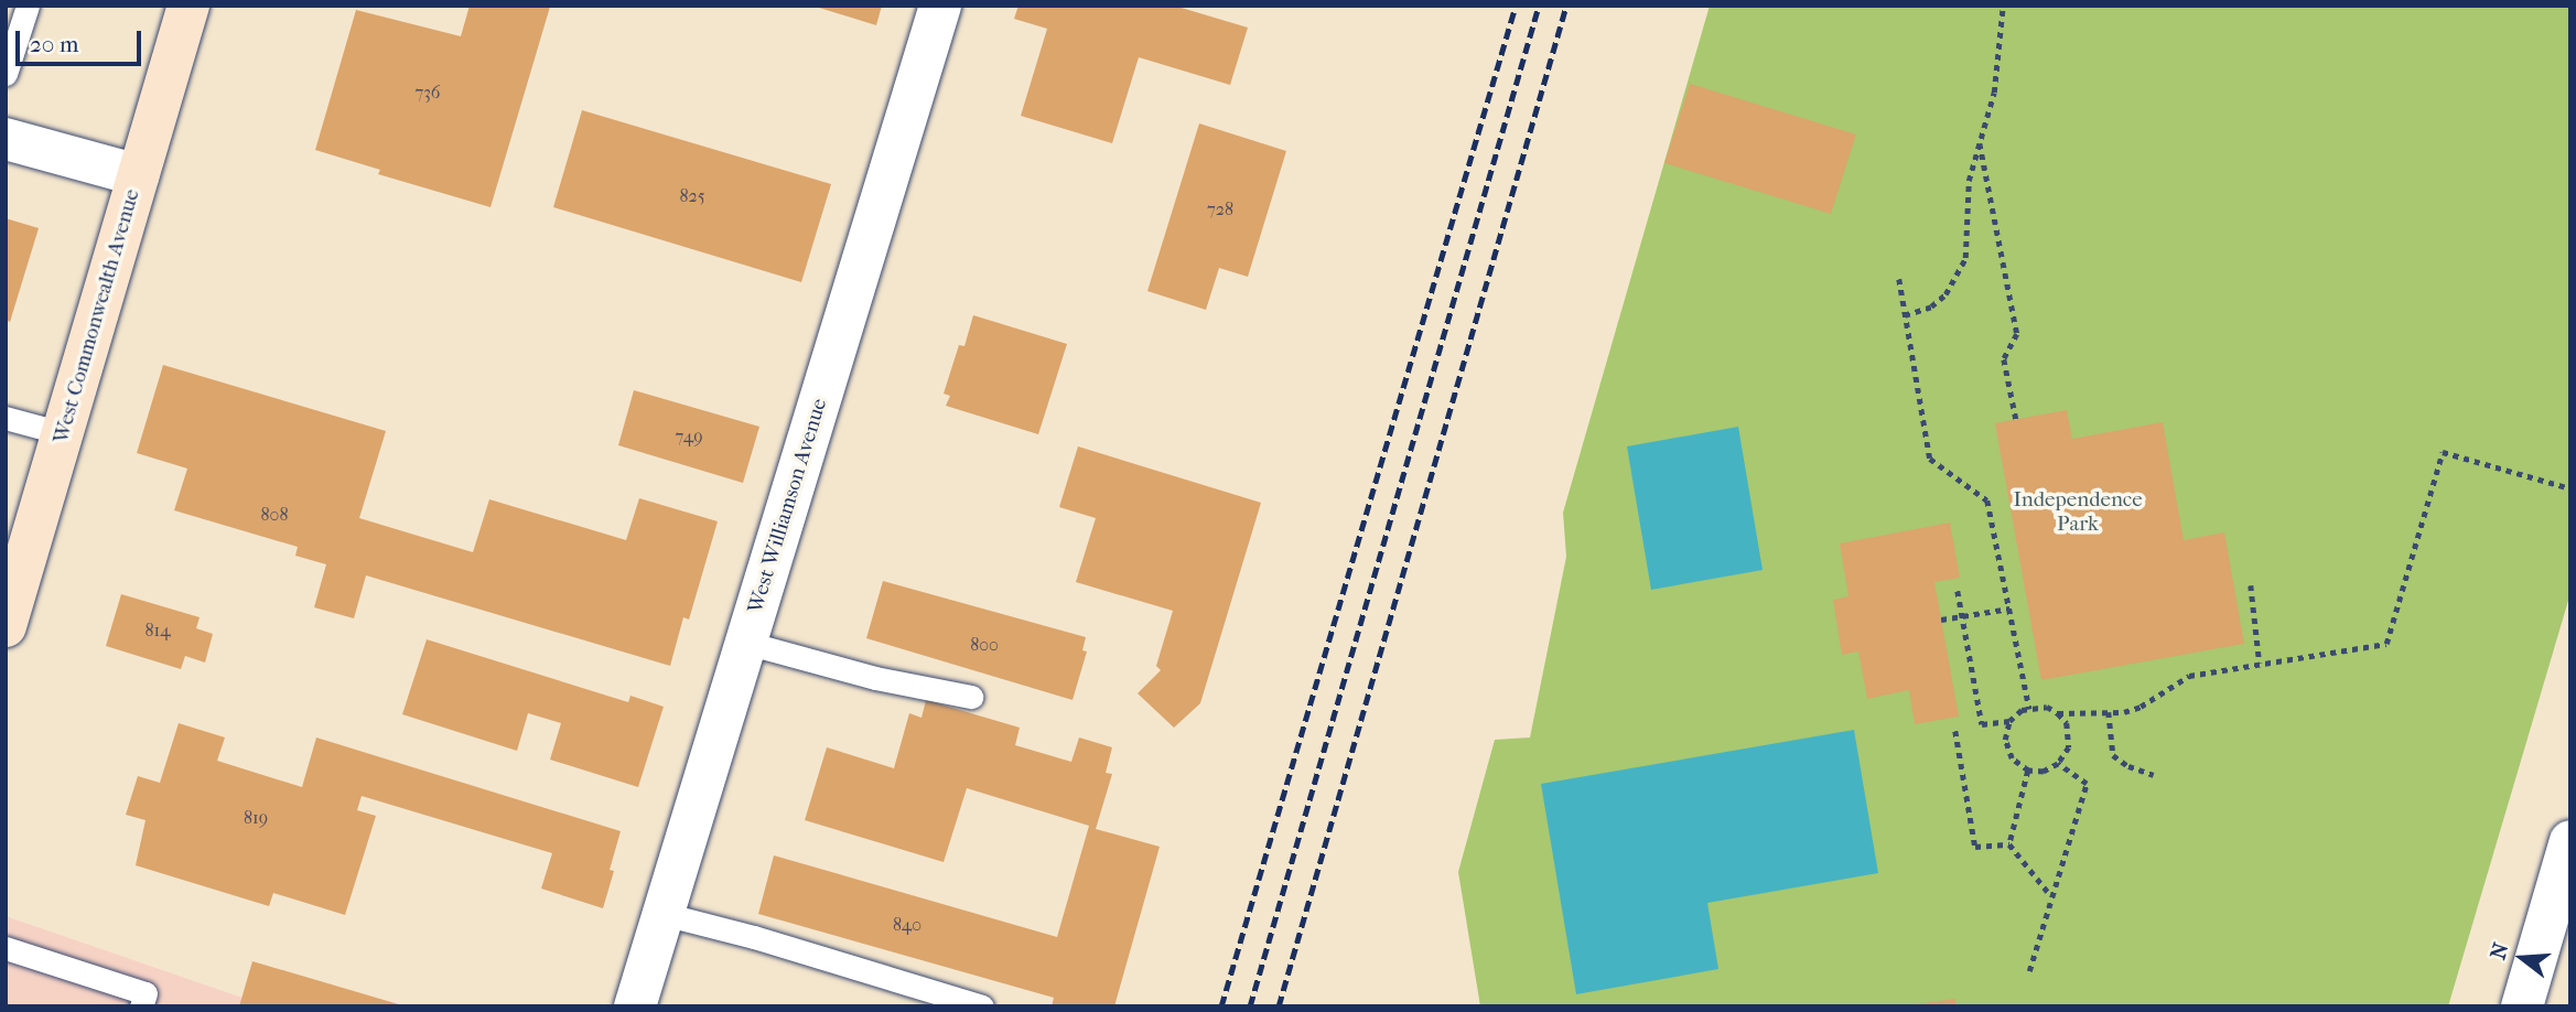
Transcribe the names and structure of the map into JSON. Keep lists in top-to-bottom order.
{
  "streets": {
    "main road": ["West Commonwealth Avenue"],
    "street": ["West Williamson Avenue"]
  },
  "parks": ["Independence Park"],
  "house_numbers": [
    "736",
    "825",
    "728",
    "749",
    "808",
    "814",
    "800",
    "819",
    "840"
  ],
  "scale_bar": "20 m",
  "north": "left"
}
